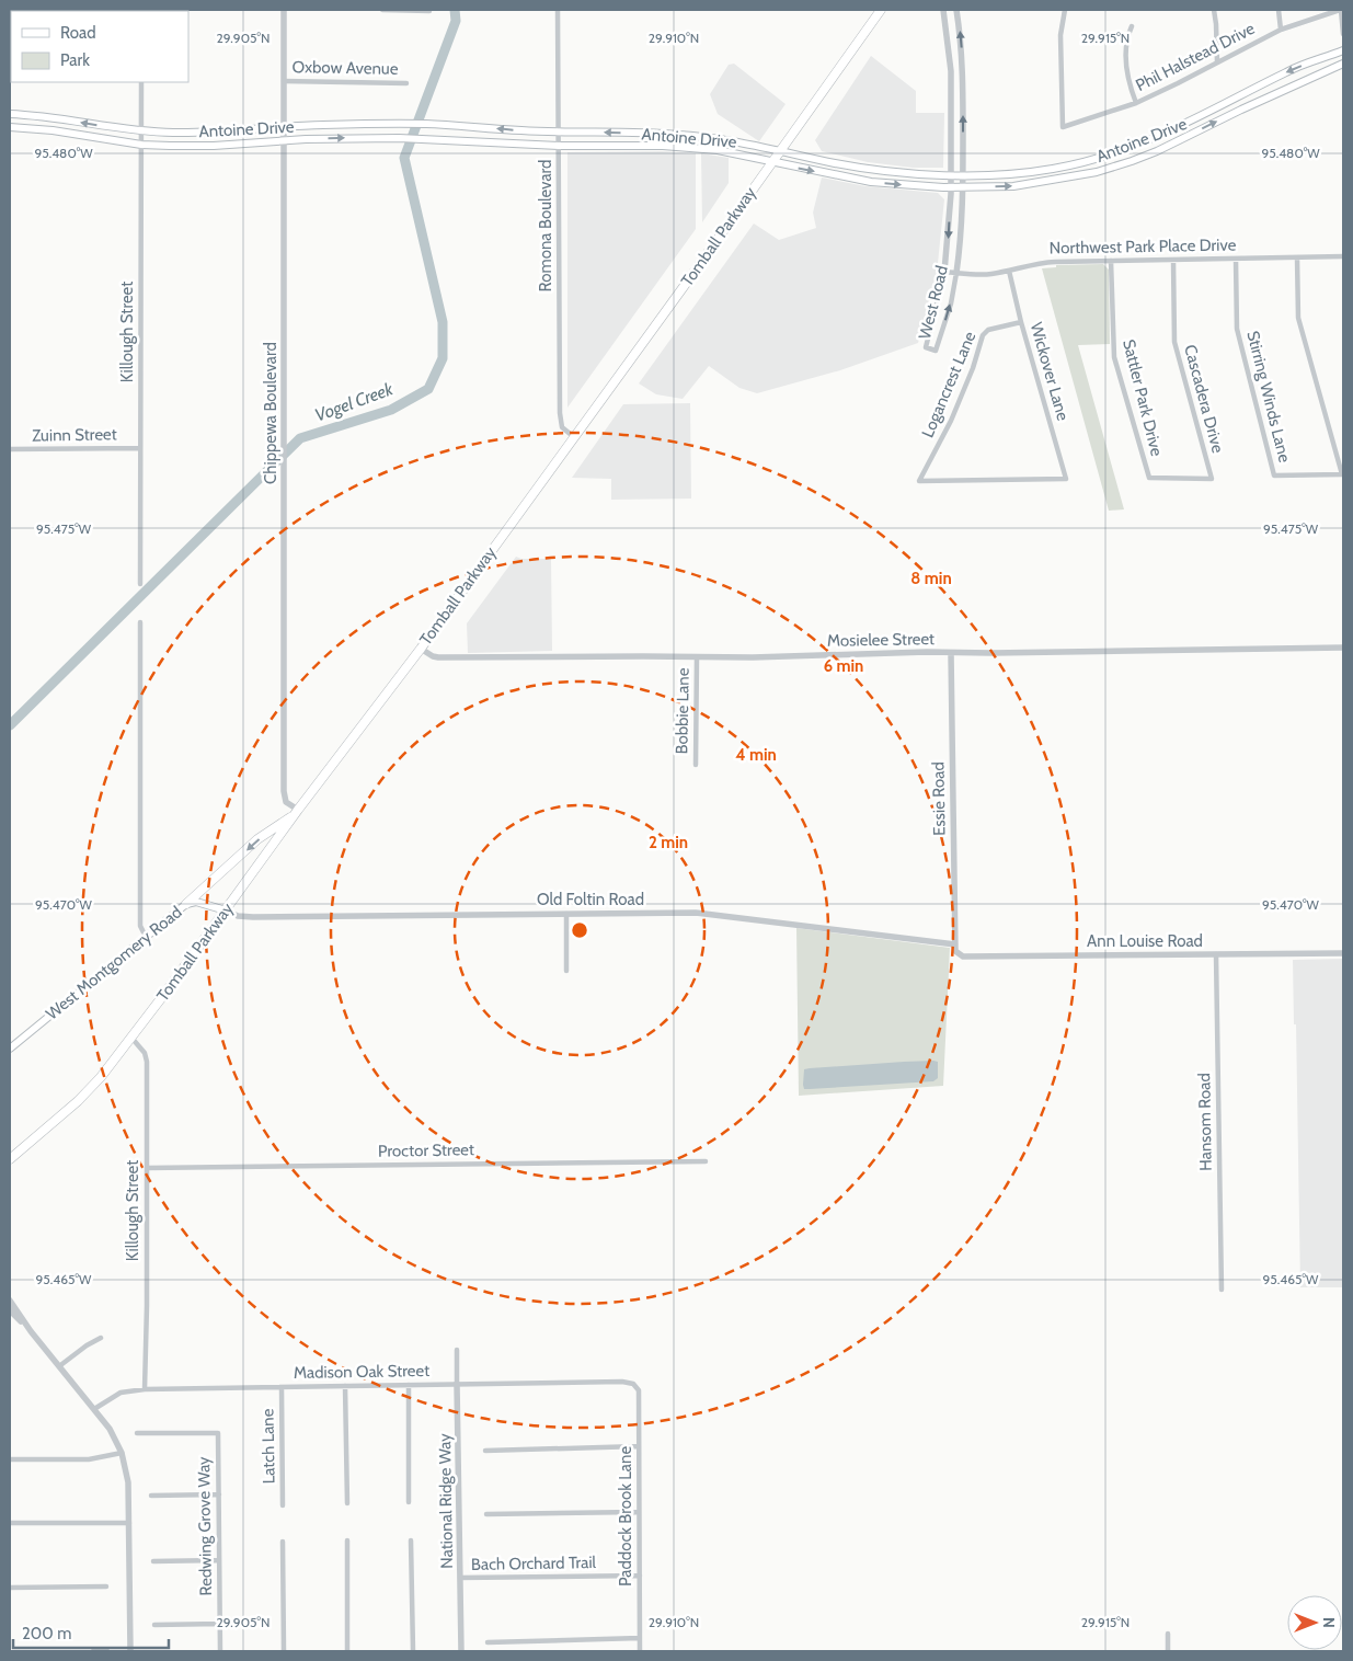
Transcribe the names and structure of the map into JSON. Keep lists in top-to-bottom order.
{
  "streets": {
    "main road": ["Antoine Drive", "Tomball Parkway", "West Montgomery Road"],
    "street": [
      "Phil Halstead Drive",
      "Oxbow Avenue",
      "Romona Boulevard",
      "Northwest Park Place Drive",
      "West Road",
      "Killough Street",
      "Wickover Lane",
      "Logancrest Lane",
      "Stirring Winds Lane",
      "Sattler Park Drive",
      "Cascadera Drive",
      "Chippewa Boulevard",
      "Zuinn Street",
      "Mosielee Street",
      "Bobbie Lane",
      "Essie Road",
      "Old Foltin Road",
      "Ann Louise Road",
      "Hansom Road",
      "Proctor Street",
      "Madison Oak Street",
      "Latch Lane",
      "National Ridge Way",
      "Paddock Brook Lane",
      "Redwing Grove Way",
      "Bach Orchard Trail"
    ]
  },
  "crossings": [
    ["Oxbow Avenue", "Chippewa Boulevard"],
    ["Antoine Drive", "Romona Boulevard"],
    ["Antoine Drive", "Tomball Parkway"],
    ["Antoine Drive", "West Road"],
    ["Antoine Drive", "Killough Street"],
    ["Antoine Drive", "Chippewa Boulevard"],
    ["Romona Boulevard", "Tomball Parkway"],
    ["Tomball Parkway", "Killough Street"],
    ["Tomball Parkway", "Chippewa Boulevard"],
    ["Tomball Parkway", "Mosielee Street"],
    ["Tomball Parkway", "Old Foltin Road"],
    ["Tomball Parkway", "West Montgomery Road"],
    ["Northwest Park Place Drive", "West Road"],
    ["Northwest Park Place Drive", "Wickover Lane"],
    ["Northwest Park Place Drive", "Stirring Winds Lane"],
    ["Northwest Park Place Drive", "Sattler Park Drive"],
    ["Northwest Park Place Drive", "Cascadera Drive"],
    ["Killough Street", "Zuinn Street"],
    ["Killough Street", "Proctor Street"],
    ["Killough Street", "Madison Oak Street"],
    ["Wickover Lane", "Logancrest Lane"],
    ["Sattler Park Drive", "Cascadera Drive"],
    ["Mosielee Street", "Bobbie Lane"],
    ["Mosielee Street", "Essie Road"],
    ["Essie Road", "Old Foltin Road"],
    ["Essie Road", "Ann Louise Road"],
    ["Old Foltin Road", "Ann Louise Road"],
    ["Old Foltin Road", "West Montgomery Road"],
    ["Ann Louise Road", "Hansom Road"],
    ["Madison Oak Street", "Latch Lane"],
    ["Madison Oak Street", "National Ridge Way"],
    ["Madison Oak Street", "Paddock Brook Lane"],
    ["National Ridge Way", "Bach Orchard Trail"],
    ["Paddock Brook Lane", "Bach Orchard Trail"]
  ],
  "water": ["Vogel Creek"],
  "legend": ["Road", "Park"],
  "scale_bar": "200 m",
  "north": "right",
  "coordinates": [
    "29.905°N",
    "29.910°N",
    "29.915°N",
    "95.480°W",
    "95.475°W",
    "95.470°W",
    "95.465°W"
  ],
  "rings": [
    "8 min",
    "6 min",
    "4 min",
    "2 min"
  ]
}
